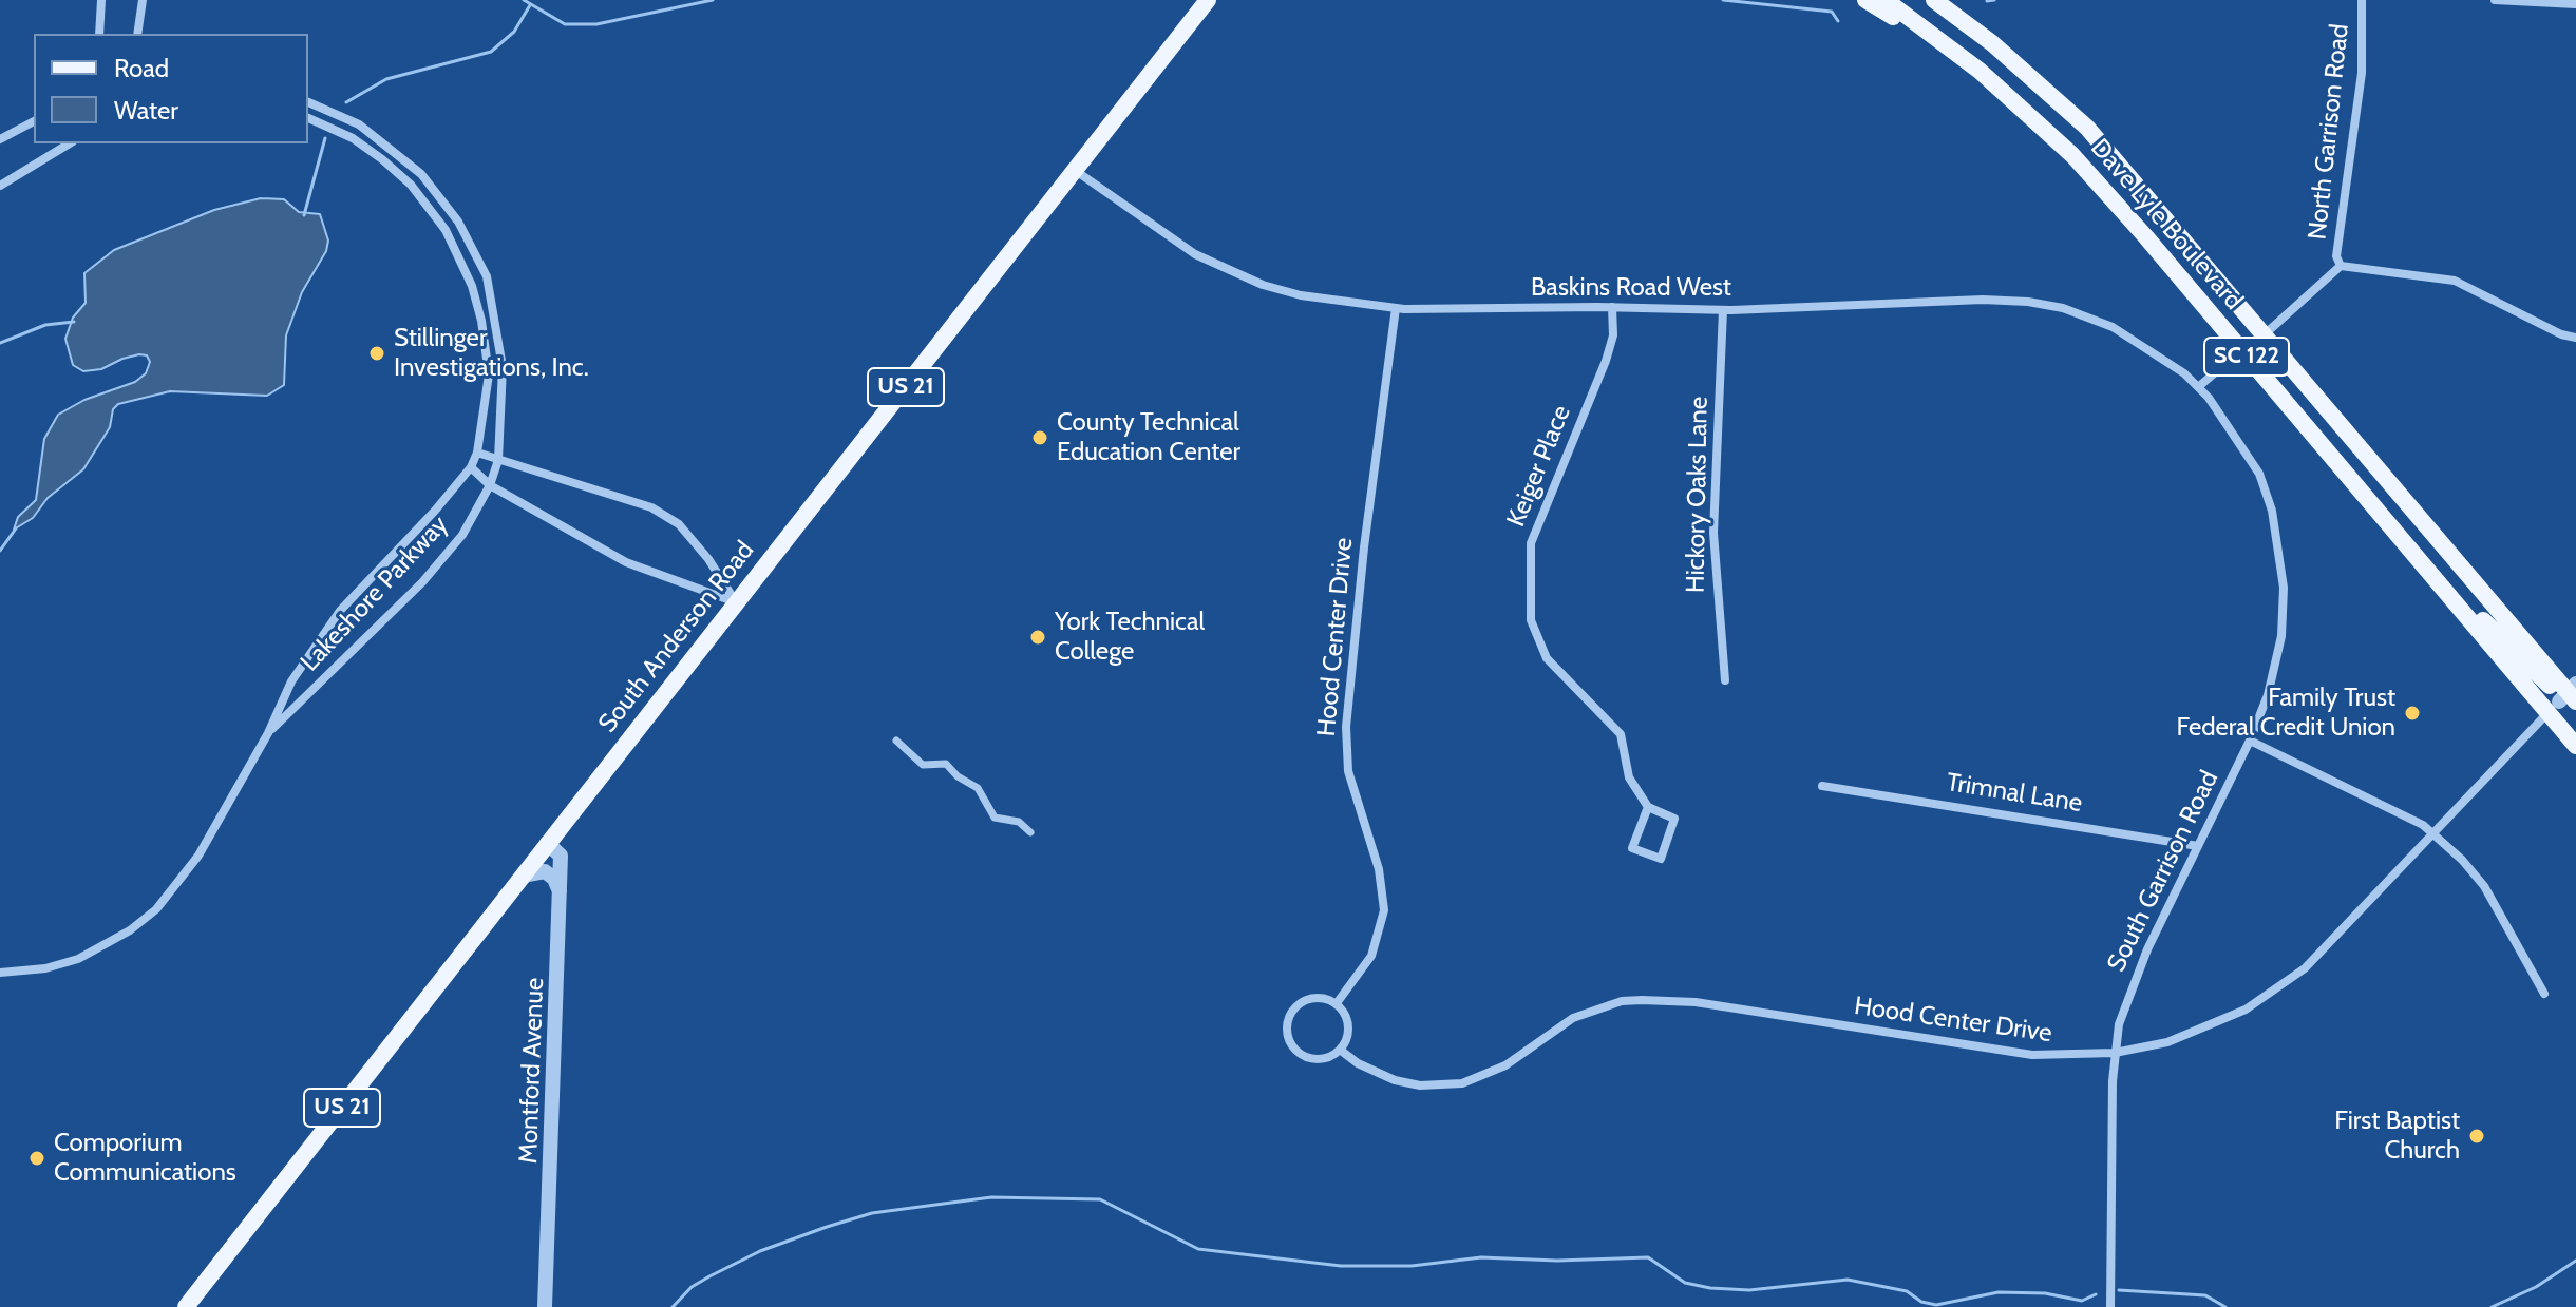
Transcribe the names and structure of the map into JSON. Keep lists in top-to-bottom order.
{
  "streets": {
    "main road": [
      "Dave Lyle Boulevard",
      "SC 122",
      "US 21",
      "South Anderson Road"
    ],
    "street": [
      "North Garrison Road",
      "Baskins Road West",
      "Keiger Place",
      "Hickory Oaks Lane",
      "Lakeshore Parkway",
      "Hood Center Drive",
      "Trimnal Lane",
      "South Garrison Road",
      "Montford Avenue"
    ]
  },
  "crossings": [
    ["North Garrison Road", "Dave Lyle Boulevard"],
    ["Dave Lyle Boulevard", "Hood Center Drive"],
    ["Baskins Road West", "Keiger Place"],
    ["Baskins Road West", "Hickory Oaks Lane"],
    ["Baskins Road West", "South Anderson Road"],
    ["Baskins Road West", "Hood Center Drive"],
    ["Baskins Road West", "South Garrison Road"],
    ["South Anderson Road", "Montford Avenue"],
    ["Hood Center Drive", "South Garrison Road"],
    ["Trimnal Lane", "South Garrison Road"]
  ],
  "places": [
    "Stillinger Investigations, Inc.",
    "County Technical Education Center",
    "York Technical College",
    "Family Trust Federal Credit Union",
    "First Baptist Church",
    "Comporium Communications"
  ],
  "legend": ["Road", "Water"]
}
